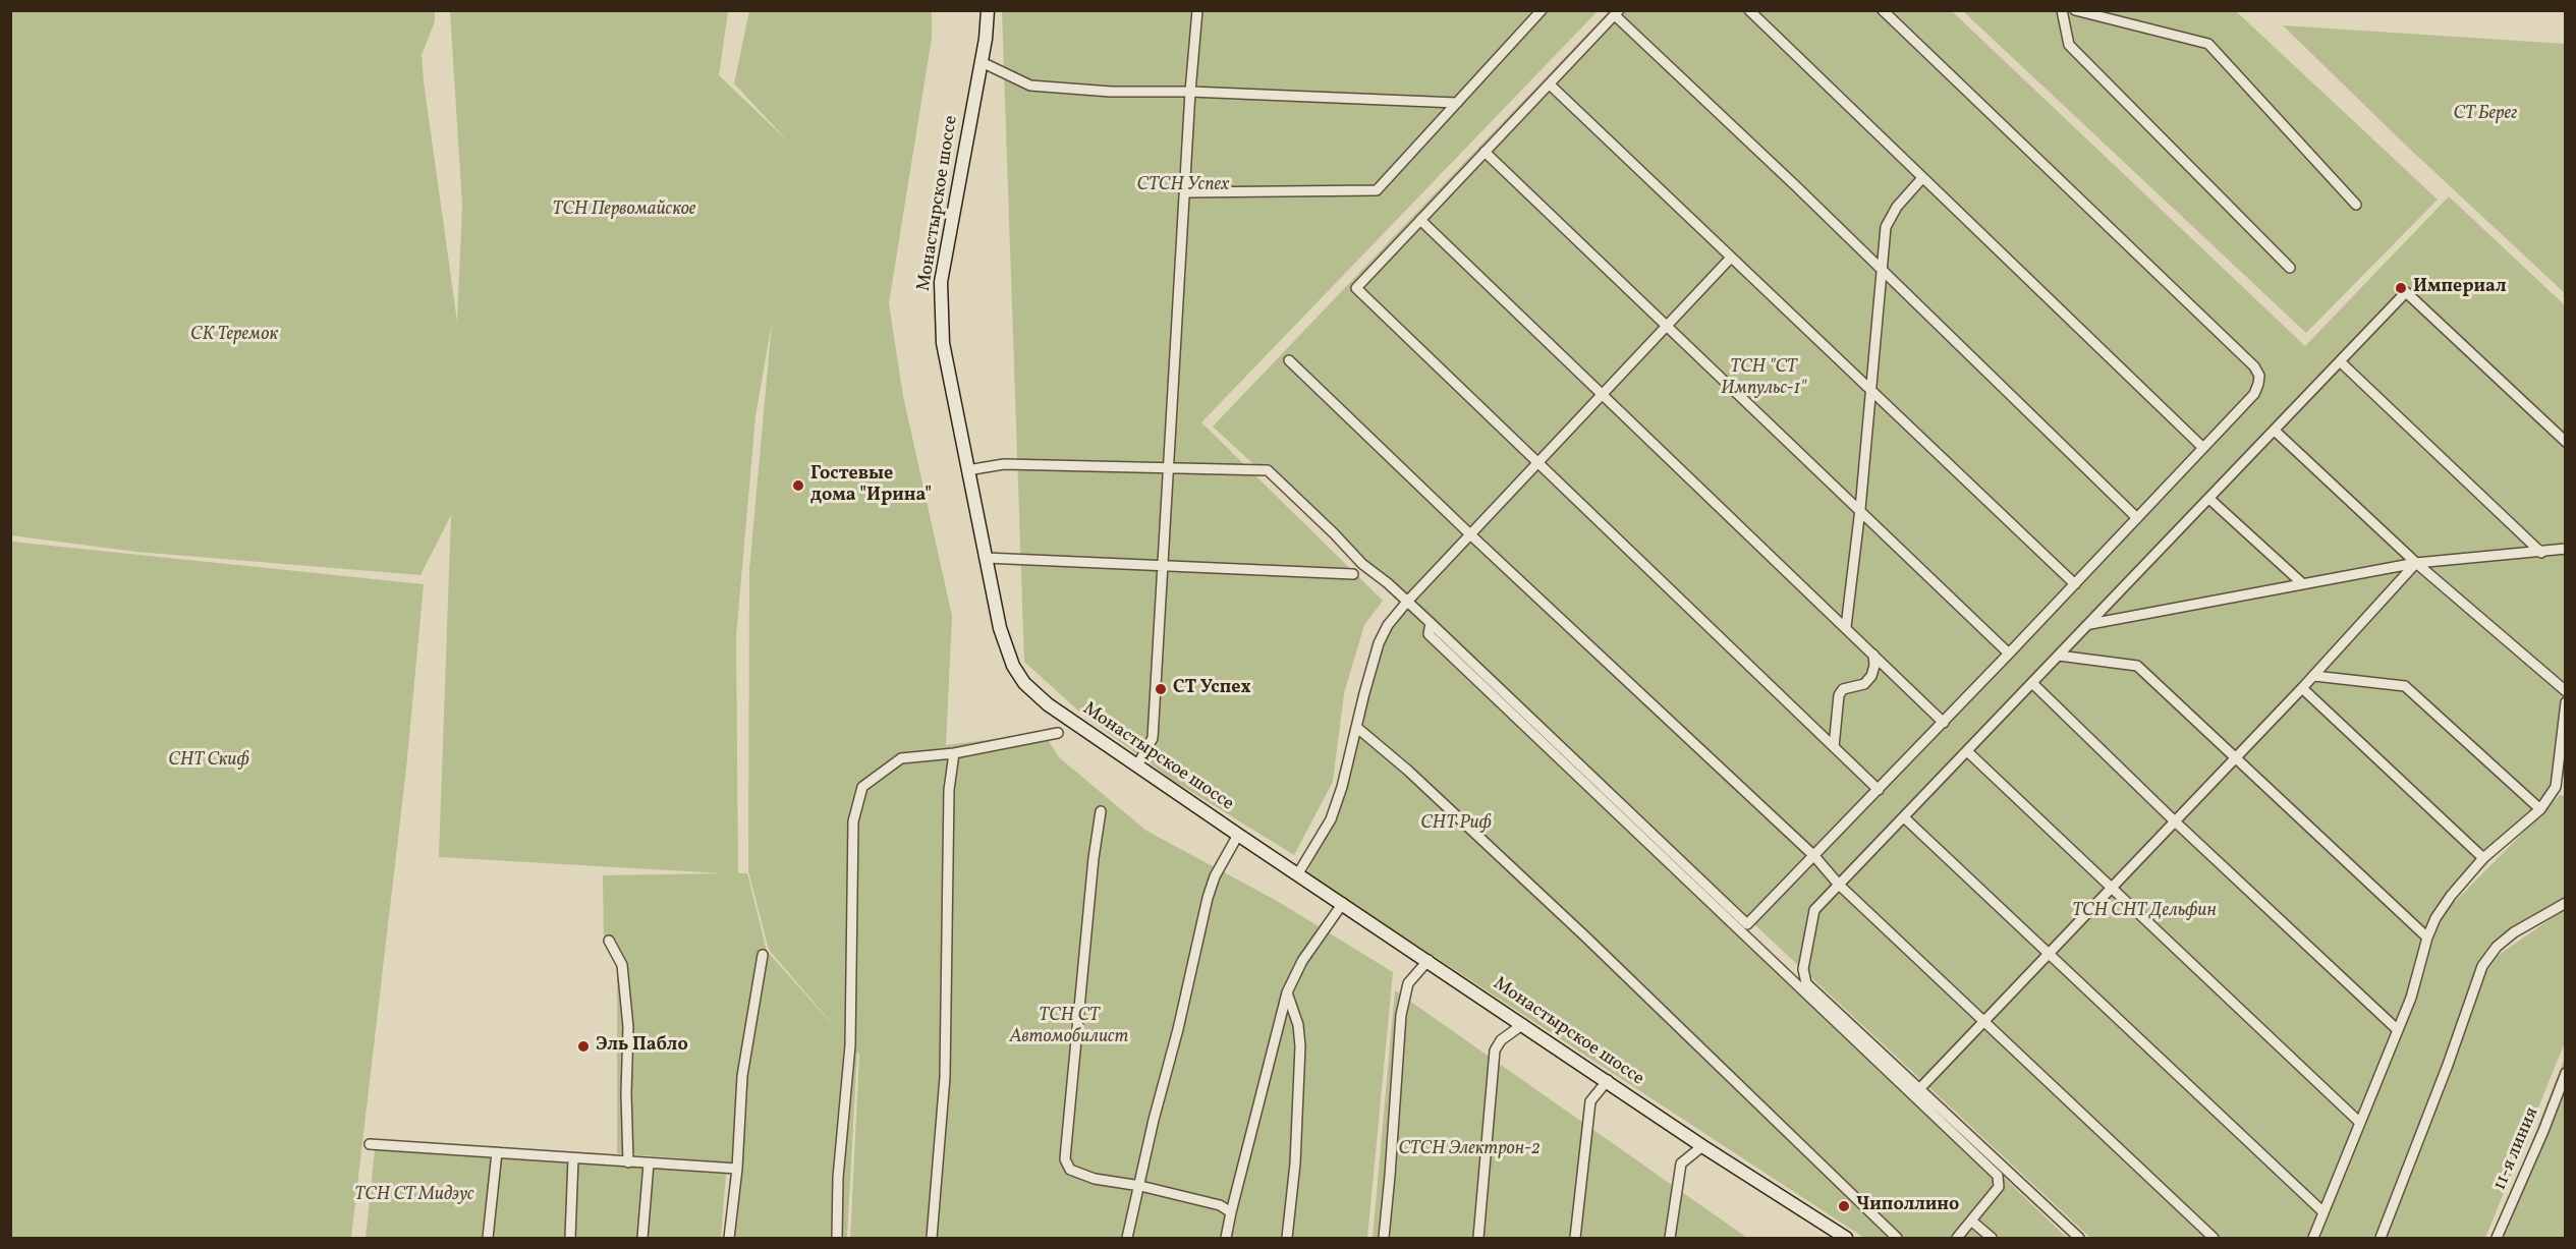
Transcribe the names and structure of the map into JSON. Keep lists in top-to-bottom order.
{
  "streets": {
    "main road": ["Монастырское шоссе"],
    "street": ["11-я линия"]
  },
  "parks": [
    "СТ Берег",
    "СТСН Успех",
    "ТСН Первомайское",
    "СК Теремок",
    "ТСН \"СТ Импульс-1\"",
    "СНТ Скиф",
    "СНТ Риф",
    "ТСН СНТ Дельфин",
    "ТСН СТ Автомобилист",
    "СТСН Электрон-2",
    "ТСН СТ Мидэус"
  ],
  "places": [
    "Империал",
    "Гостевые дома \"Ирина\"",
    "СТ Успех",
    "Эль Пабло",
    "Чиполлино"
  ]
}
